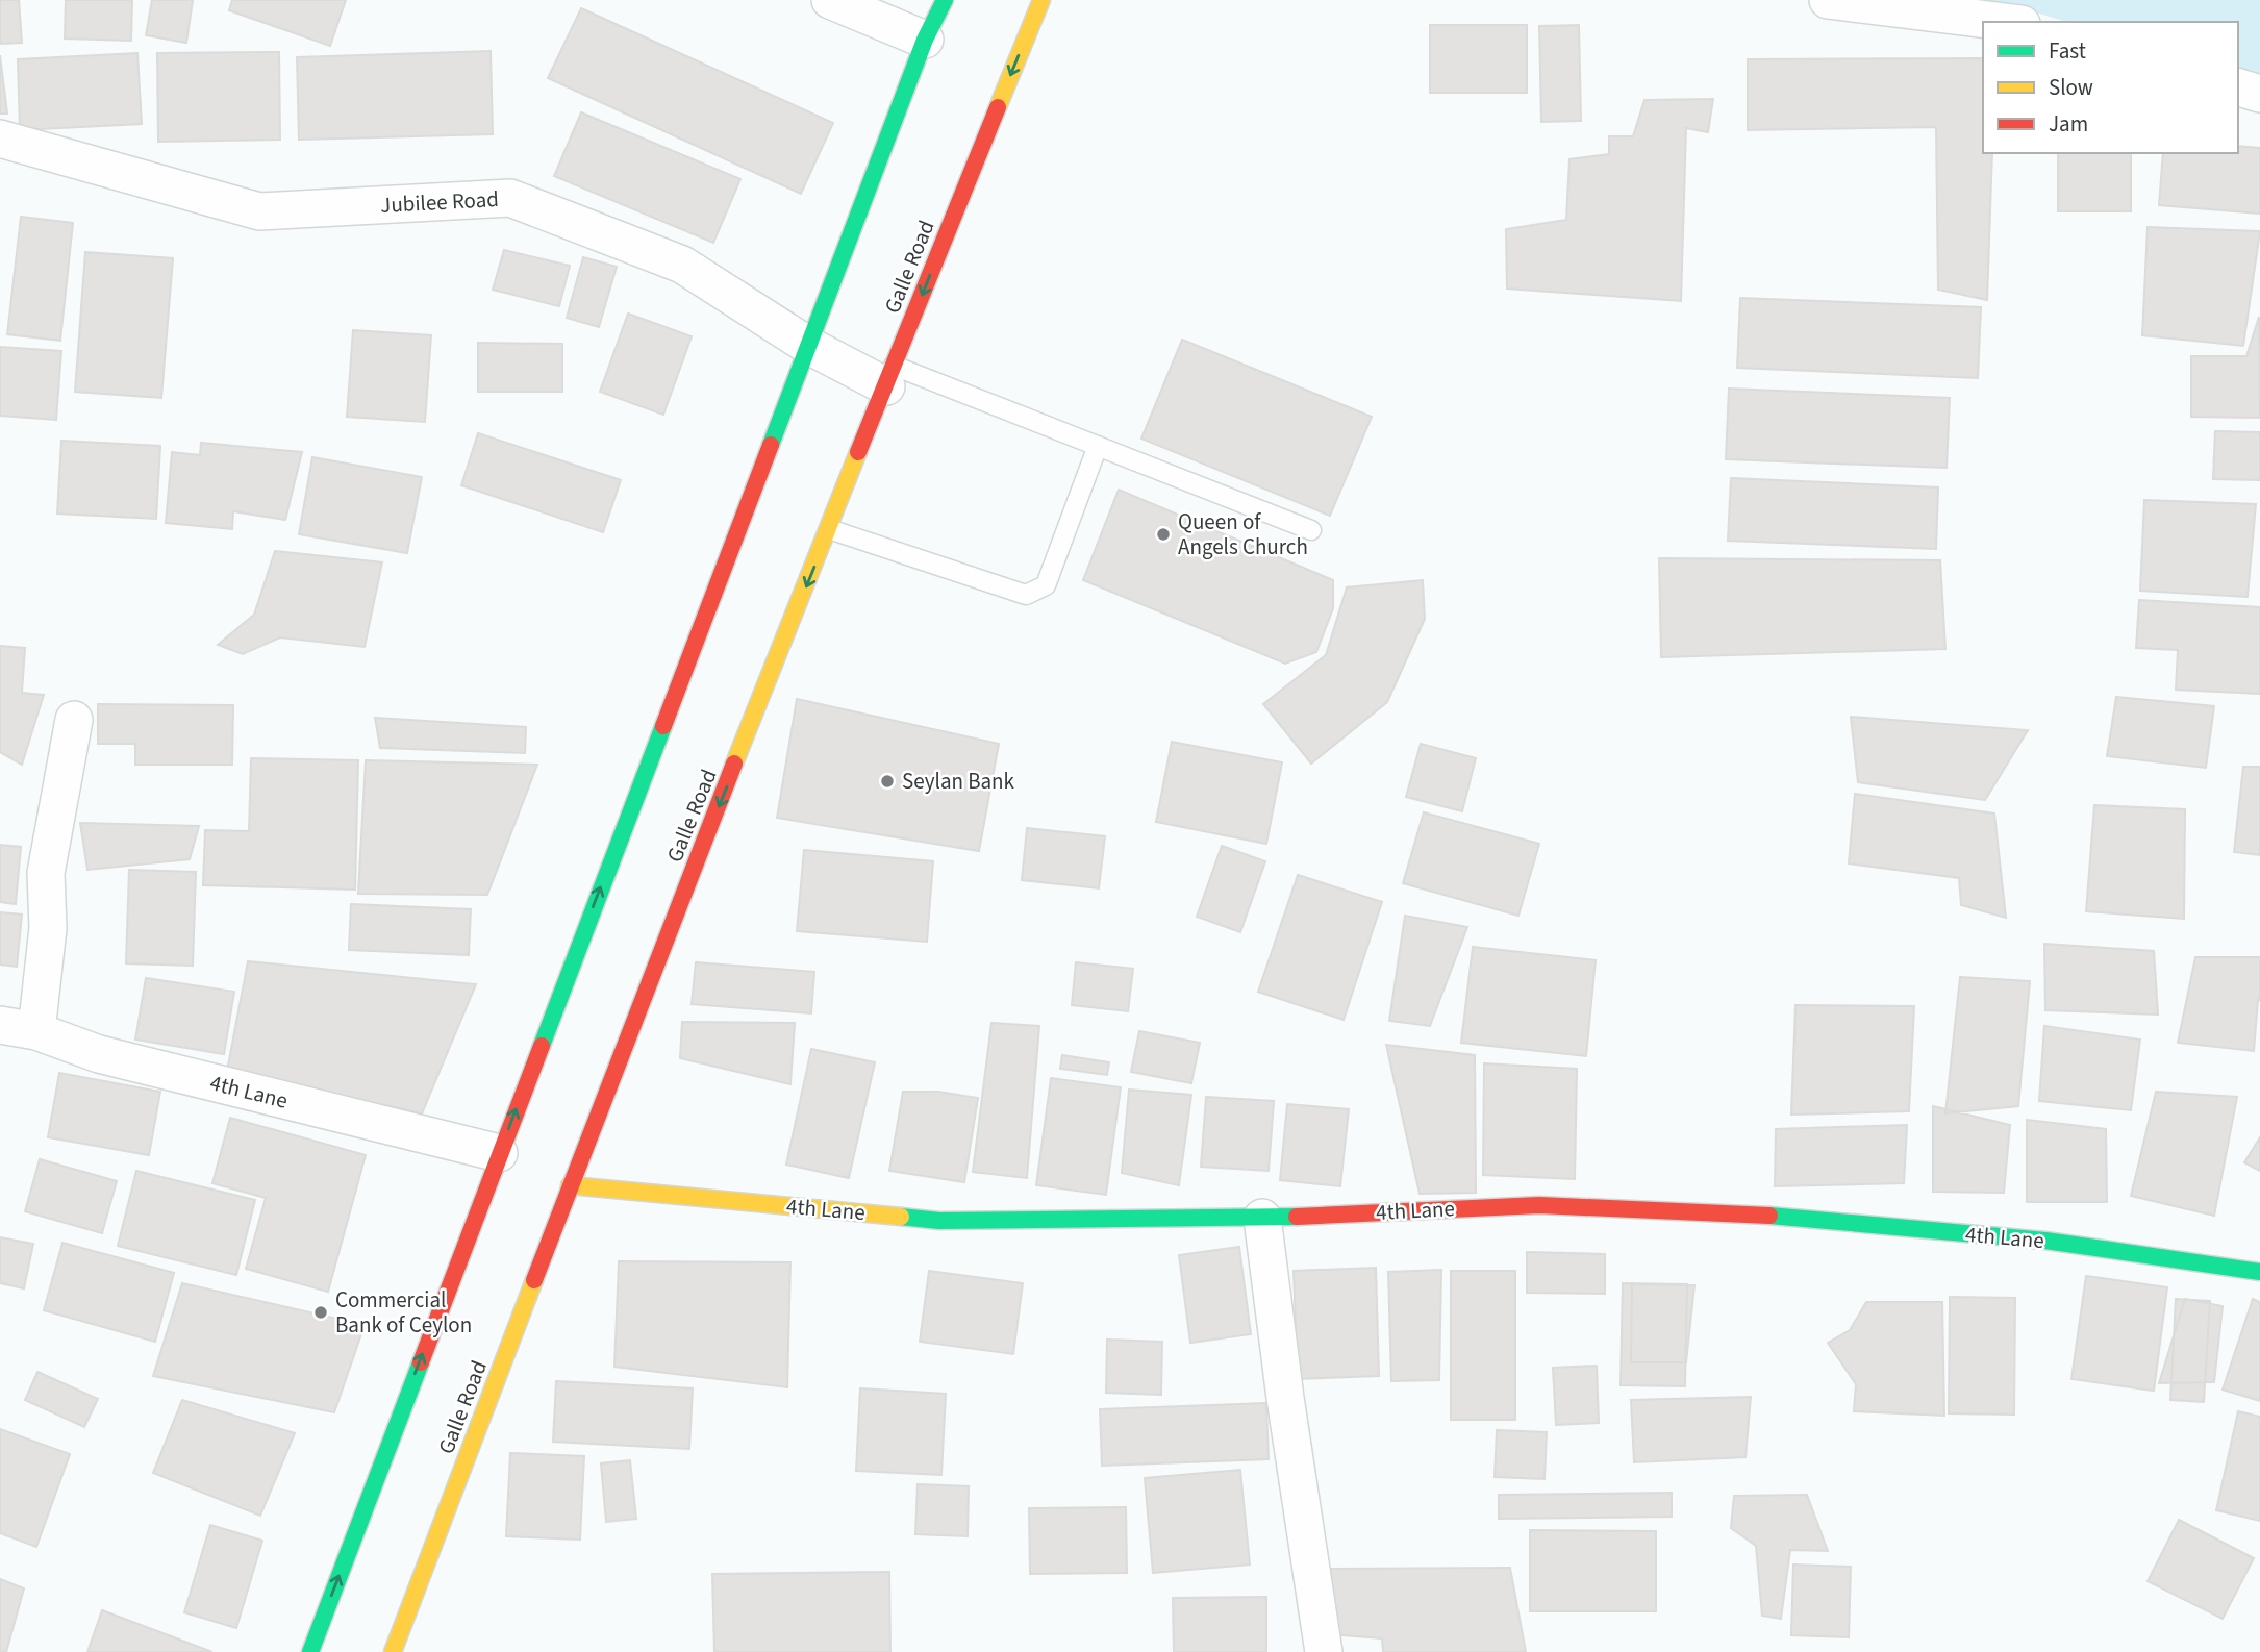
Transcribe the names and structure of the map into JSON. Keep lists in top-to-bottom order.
{
  "streets": {
    "main road": ["Galle Road", "4th Lane"],
    "street": ["Jubilee Road"]
  },
  "crossings": [
    ["Jubilee Road", "Galle Road"],
    ["Galle Road", "4th Lane"]
  ],
  "places": ["Queen of Angels Church", "Seylan Bank", "Commercial Bank of Ceylon"],
  "legend": ["Fast", "Slow", "Jam"]
}
